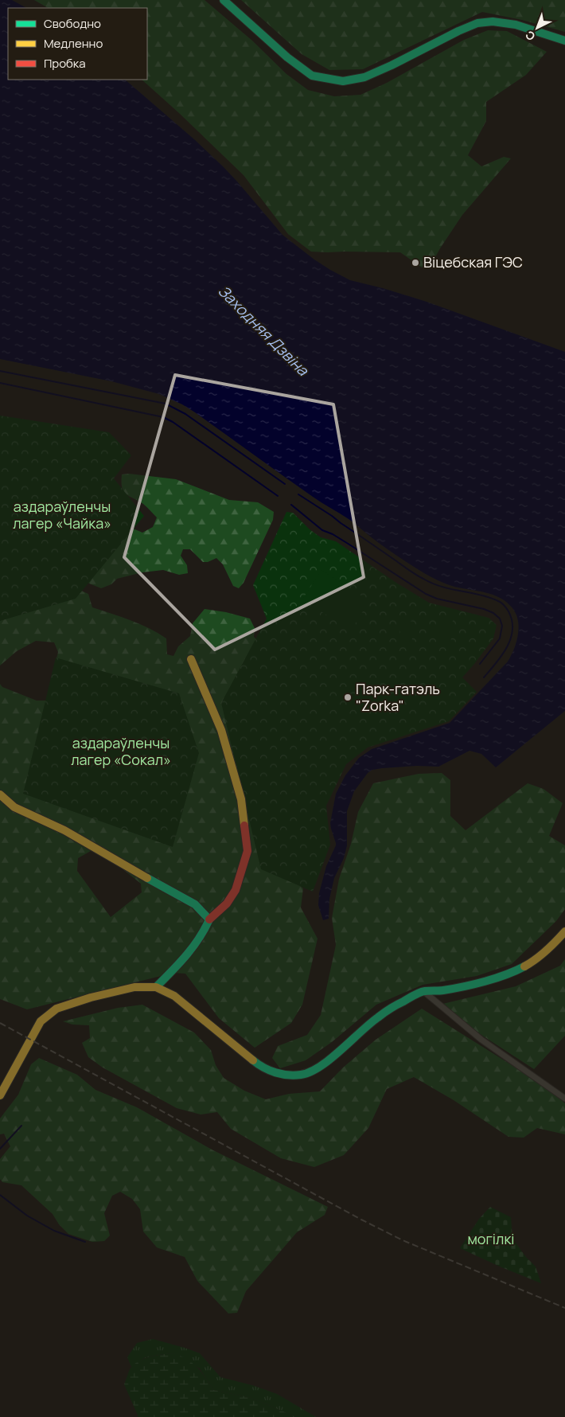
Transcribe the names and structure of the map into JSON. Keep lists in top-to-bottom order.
{
  "water": ["Заходняя Дзвіна"],
  "parks": ["аздараўленчы лагер «Чайка»", "аздараўленчы лагер «Сокал»", "могілкі"],
  "places": ["Віцебская ГЭС", "Парк-гатэль \"Zorka\""],
  "legend": ["Свободно", "Медленно", "Пробка"],
  "north": "bottom left"
}
